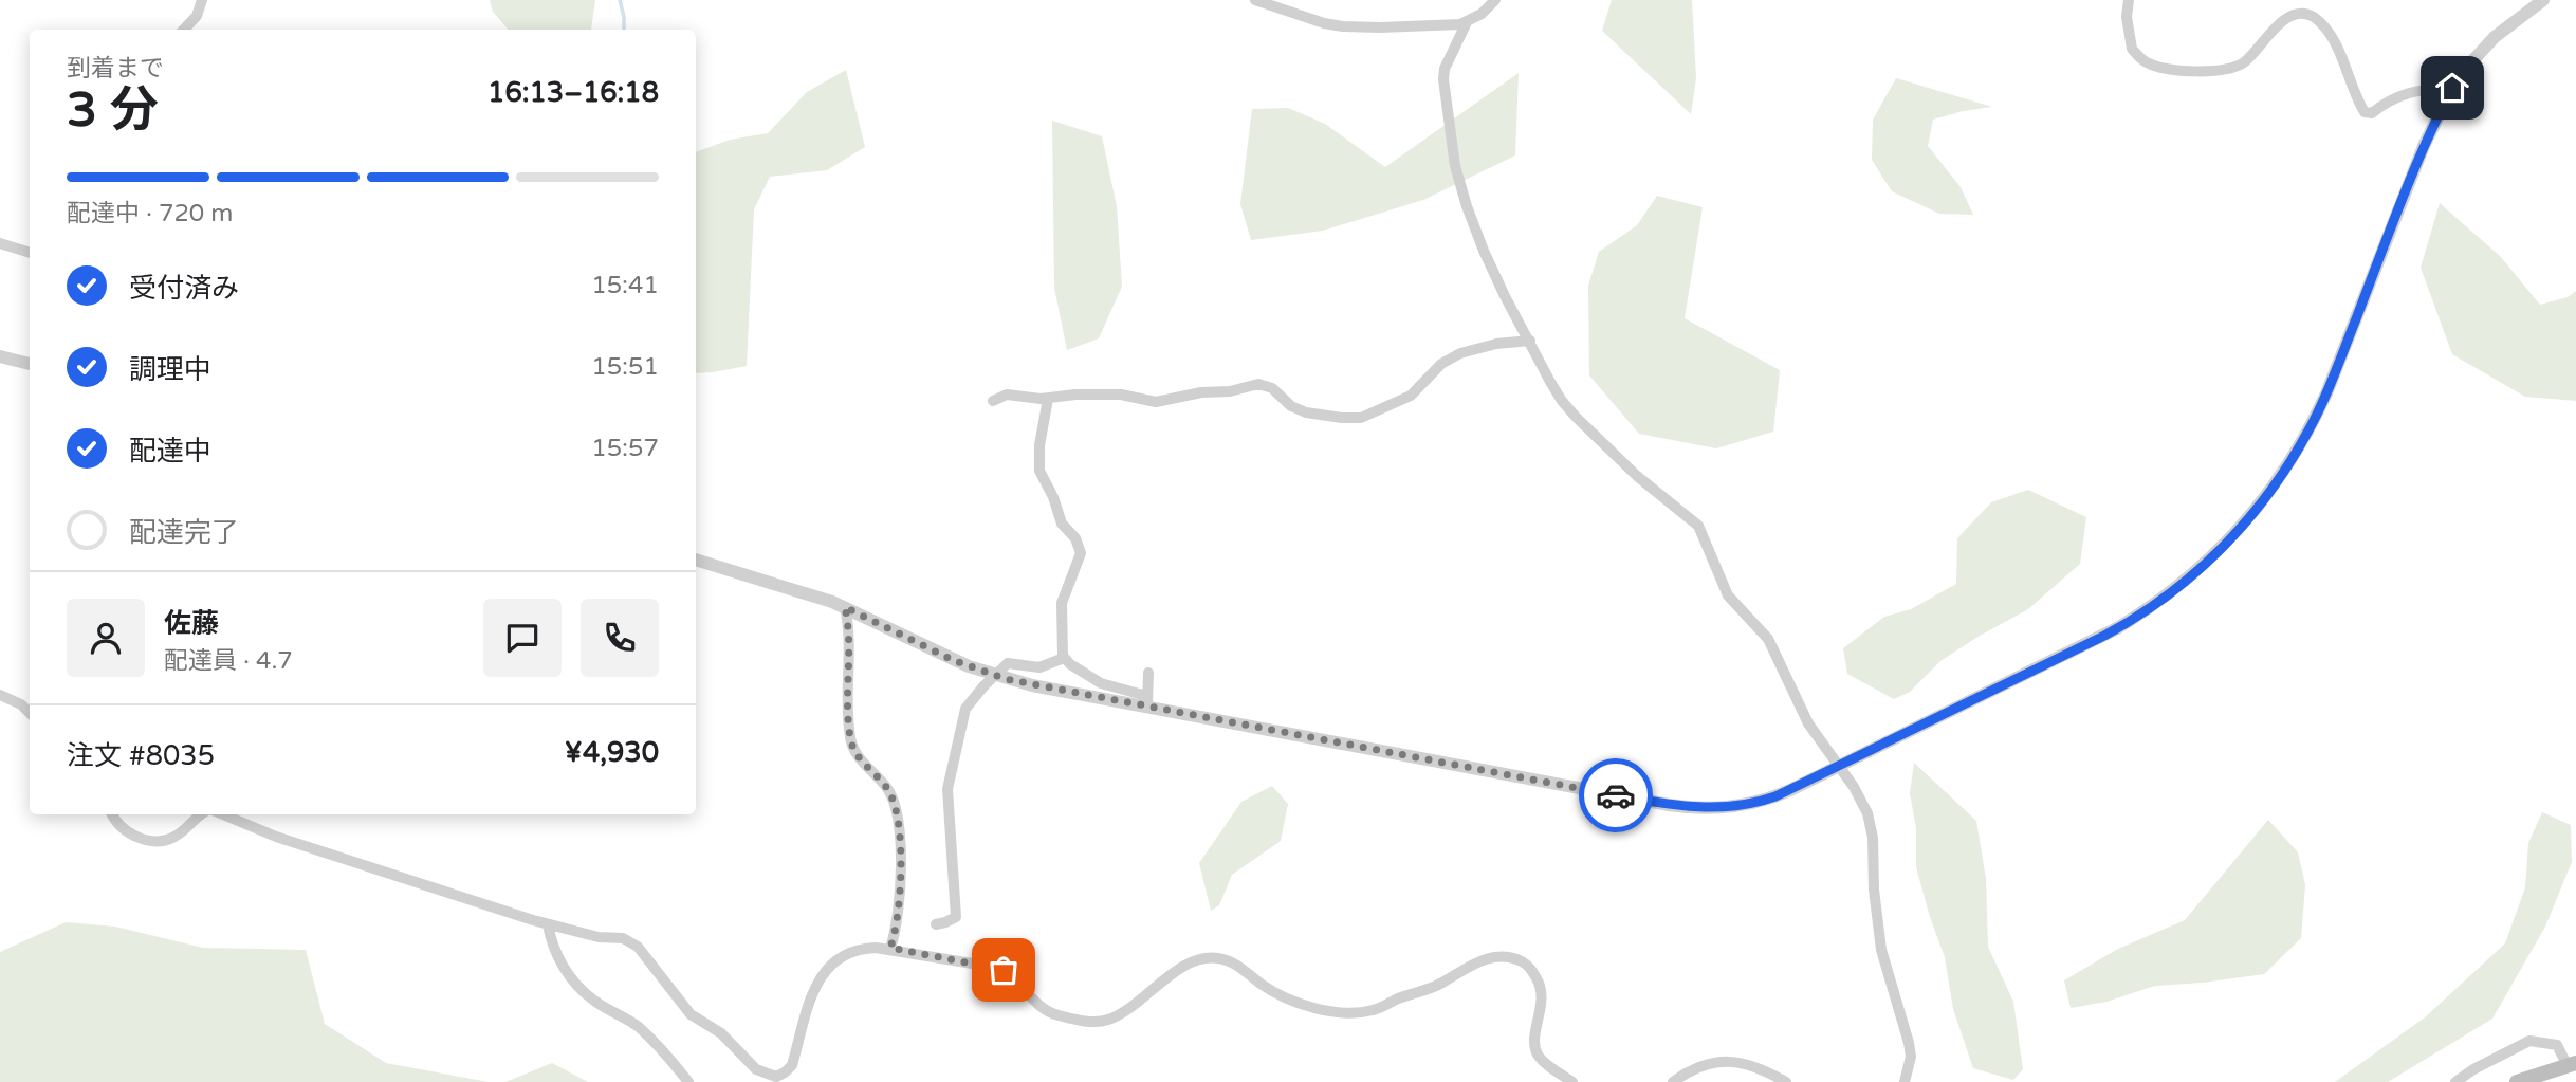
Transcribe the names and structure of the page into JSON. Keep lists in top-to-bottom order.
{
  "page": {
    "heading": ["3 分", "到着まで", "16:13–16:18"],
    "panel": [
      "佐藤",
      "配達員 · 4.7",
      "注文 #8035",
      "¥4,930"
    ],
    "bar": "配達中 · 720 m",
    "list": [
      ["受付済み", "15:41"],
      ["調理中", "15:51"],
      ["配達中", "15:57"],
      "配達完了"
    ]
  }
}
